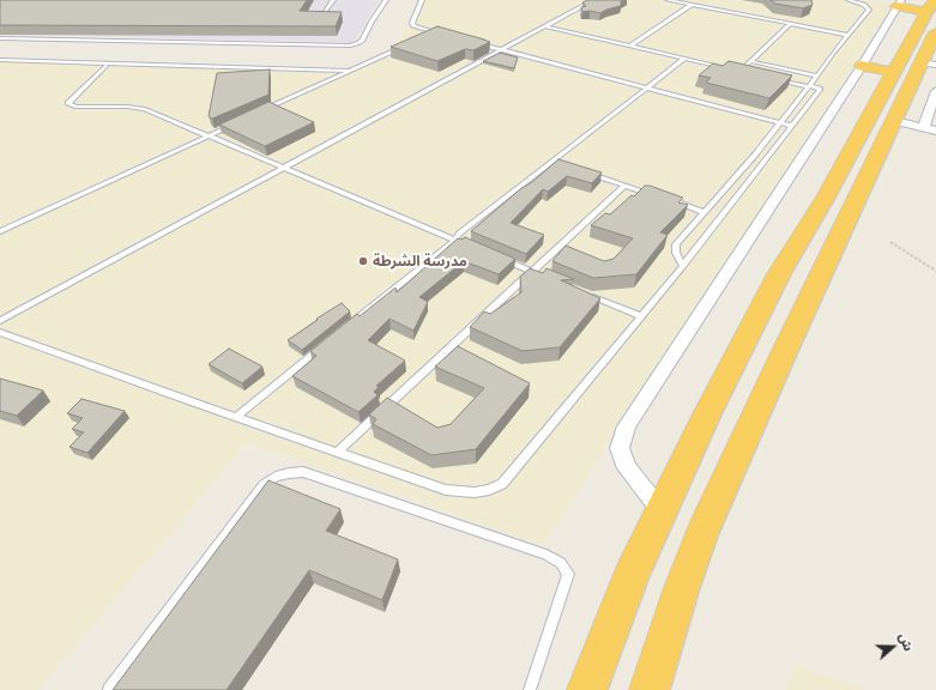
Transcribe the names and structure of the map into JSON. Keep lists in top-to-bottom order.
{
  "places": ["مدرسة الشرطة"],
  "north": "right"
}
